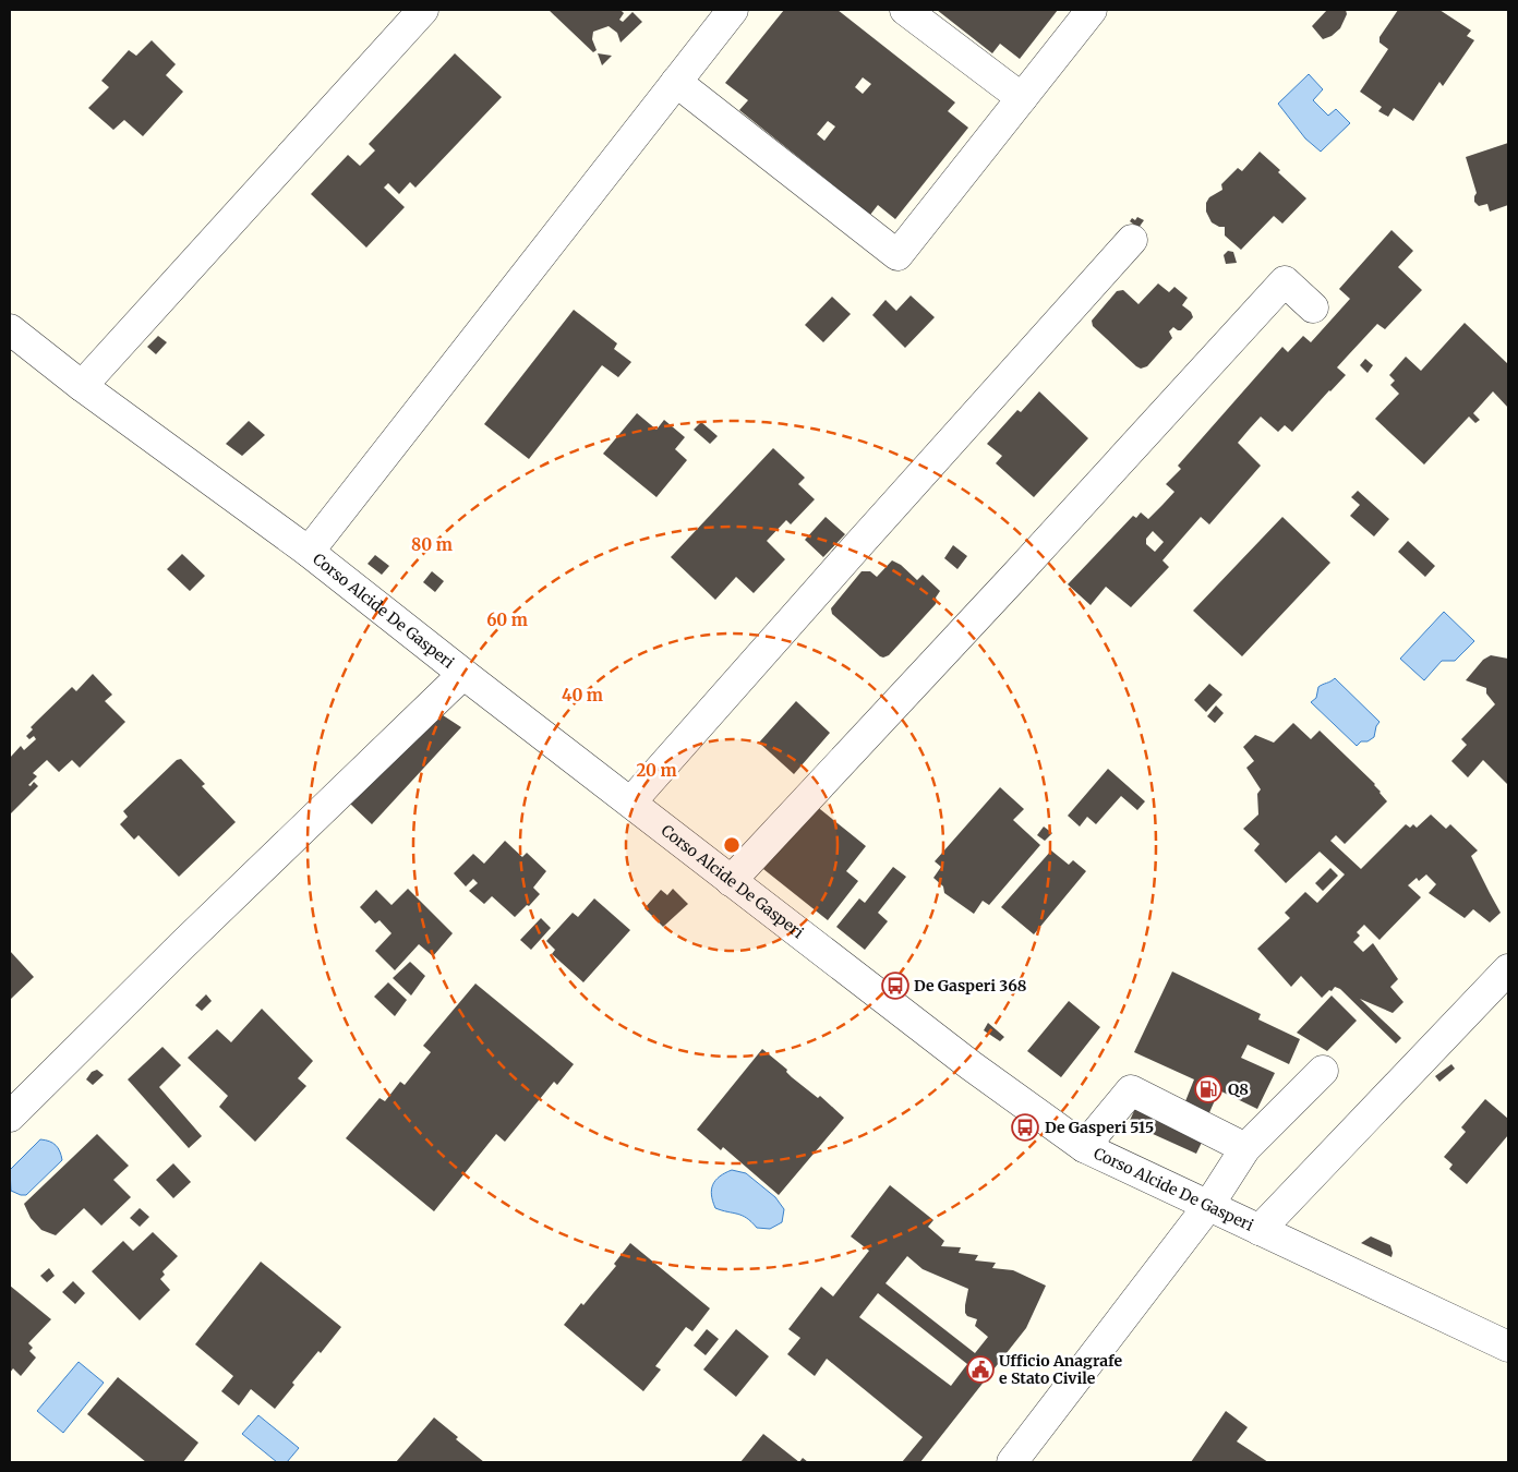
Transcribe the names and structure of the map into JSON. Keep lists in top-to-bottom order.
{
  "streets": {
    "street": ["Corso Alcide De Gasperi"]
  },
  "places": {
    "bus stop": ["De Gasperi 368", "De Gasperi 515"],
    "fuel station": ["Q8"],
    "public building": ["Ufficio Anagrafe e Stato Civile"]
  },
  "rings": [
    "80 m",
    "60 m",
    "40 m",
    "20 m"
  ]
}
